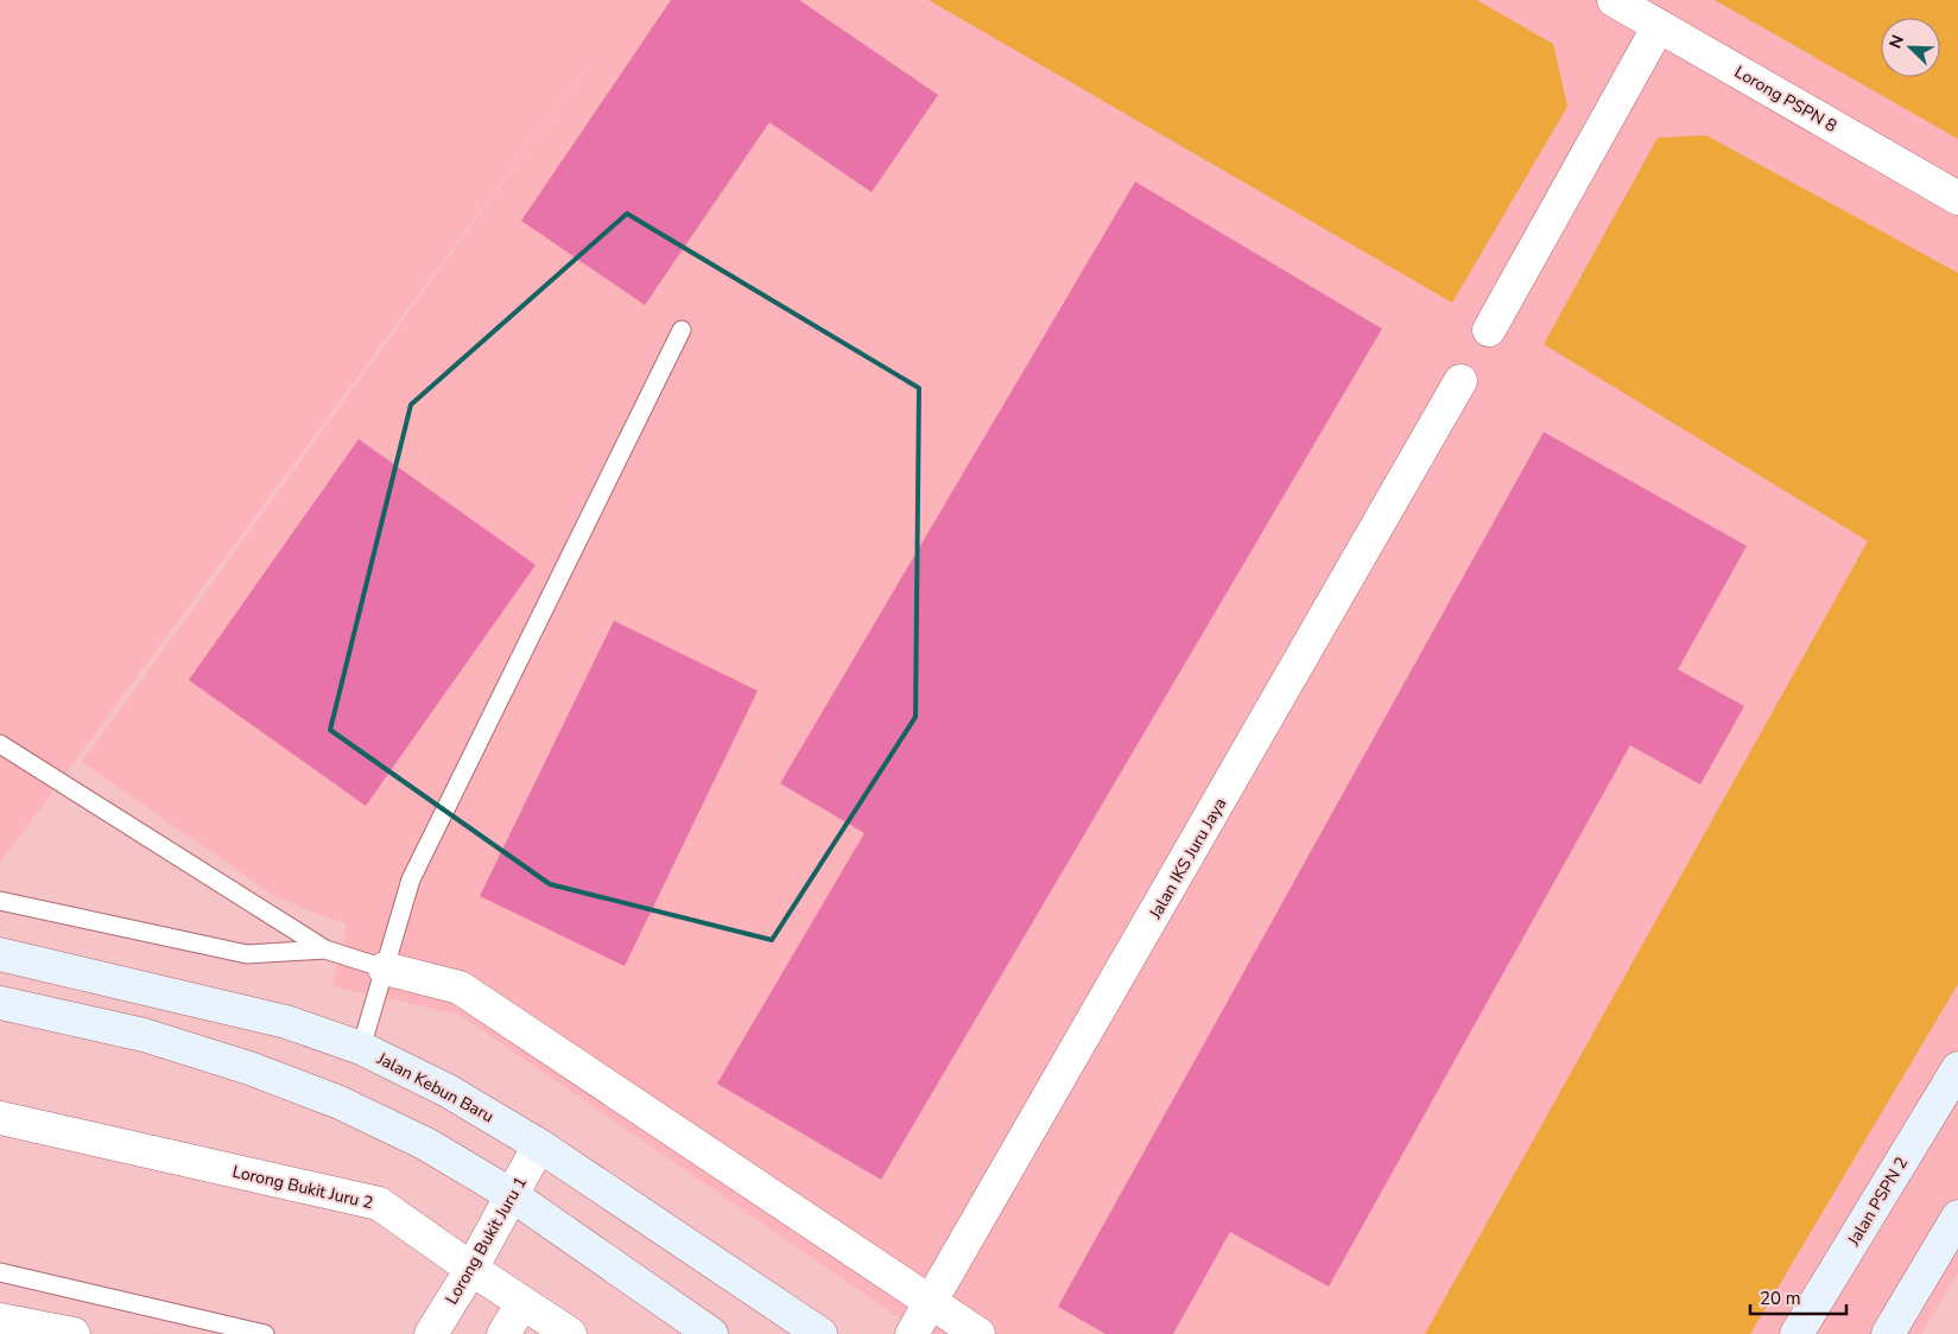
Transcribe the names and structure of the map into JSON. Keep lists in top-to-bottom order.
{
  "streets": {
    "street": [
      "Lorong PSPN 8",
      "Jalan IKS Juru Jaya",
      "Jalan Kebun Baru",
      "Lorong Bukit Juru 2",
      "Jalan PSPN 2",
      "Lorong Bukit Juru 1"
    ]
  },
  "crossings": [
    ["Jalan Kebun Baru", "Lorong Bukit Juru 1"],
    ["Lorong Bukit Juru 2", "Lorong Bukit Juru 1"]
  ],
  "scale_bar": "20 m",
  "north": "top left"
}
